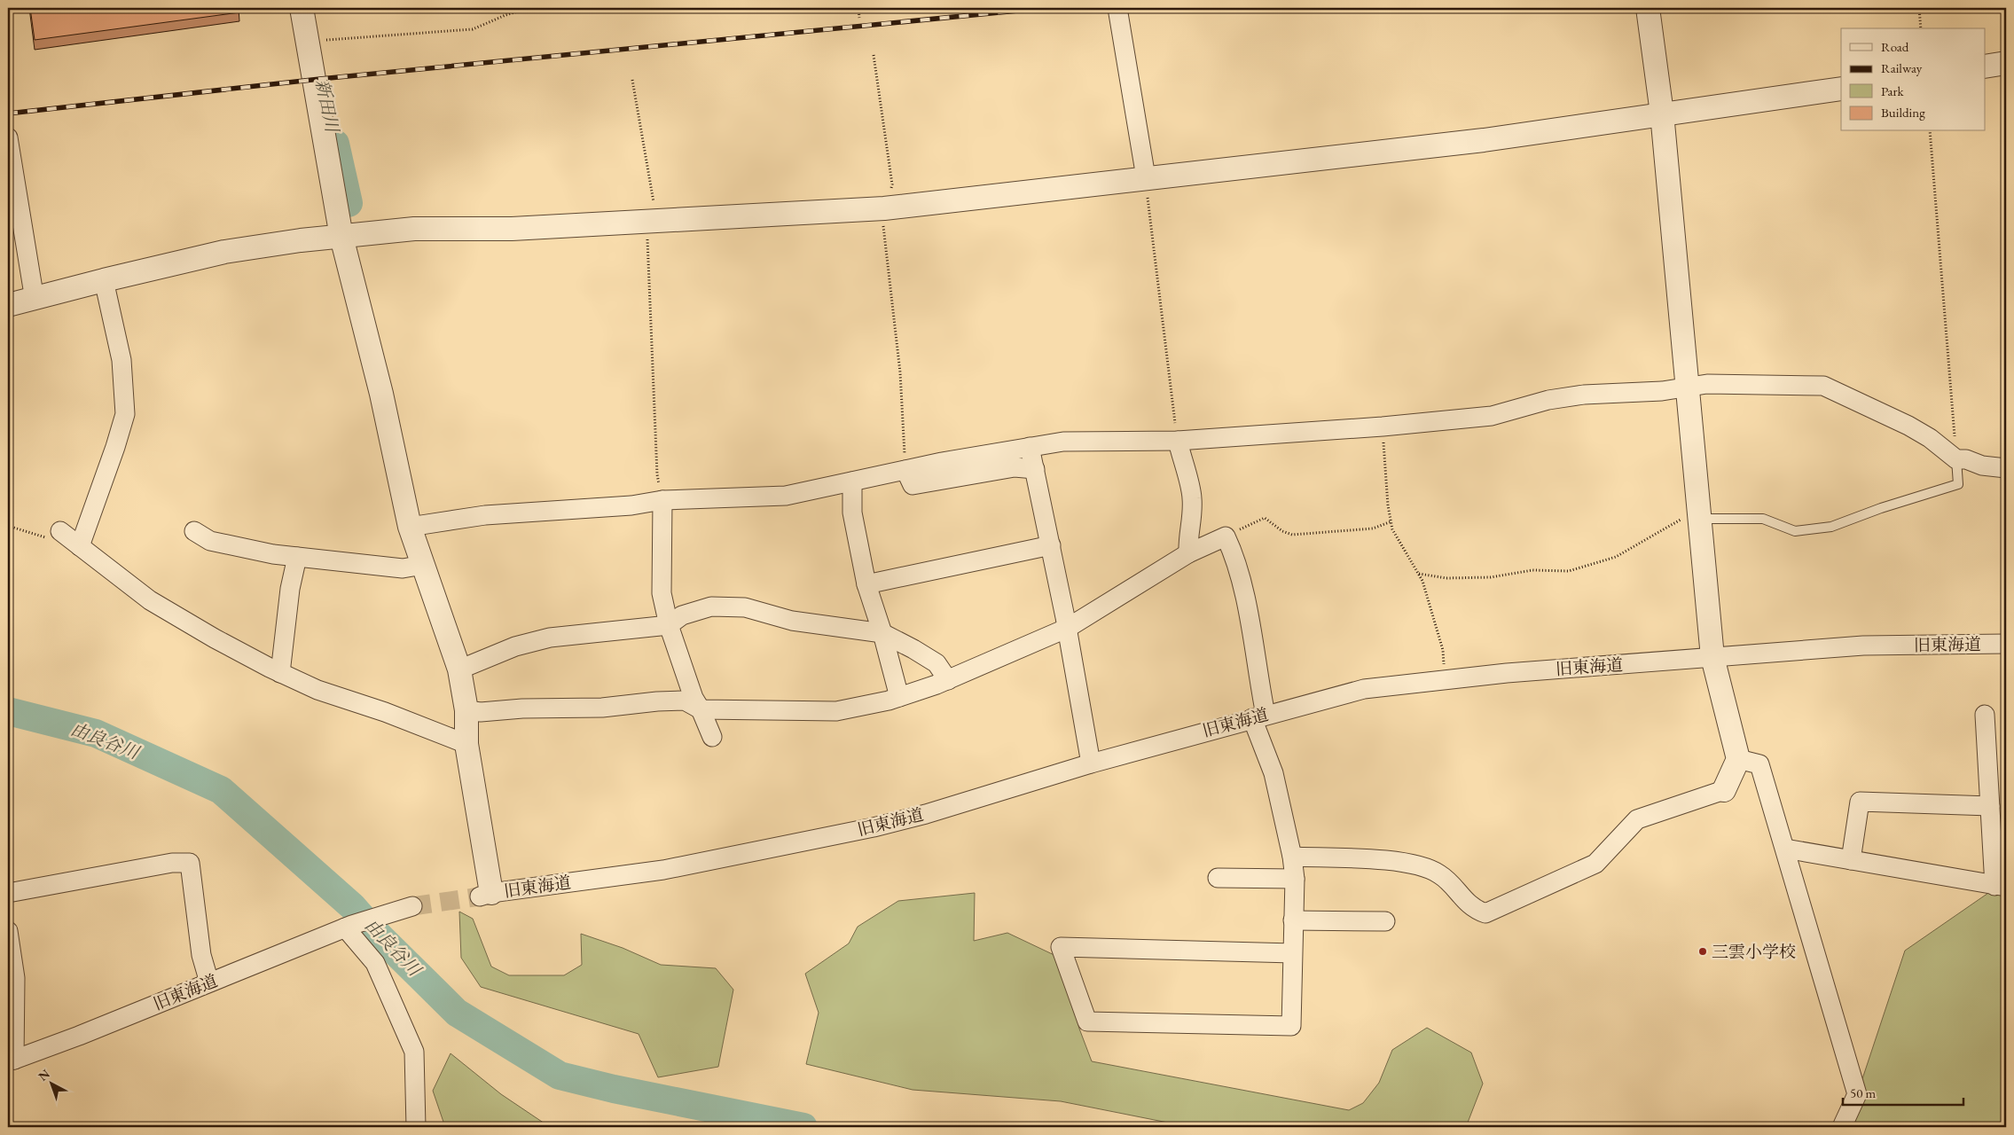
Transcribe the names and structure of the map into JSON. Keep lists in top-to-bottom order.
{
  "streets": {
    "street": ["旧東海道"]
  },
  "water": ["新田川", "由良谷川"],
  "places": ["三雲小学校"],
  "legend": [
    "Road",
    "Railway",
    "Park",
    "Building"
  ],
  "scale_bar": "50 m",
  "north": "top left"
}
